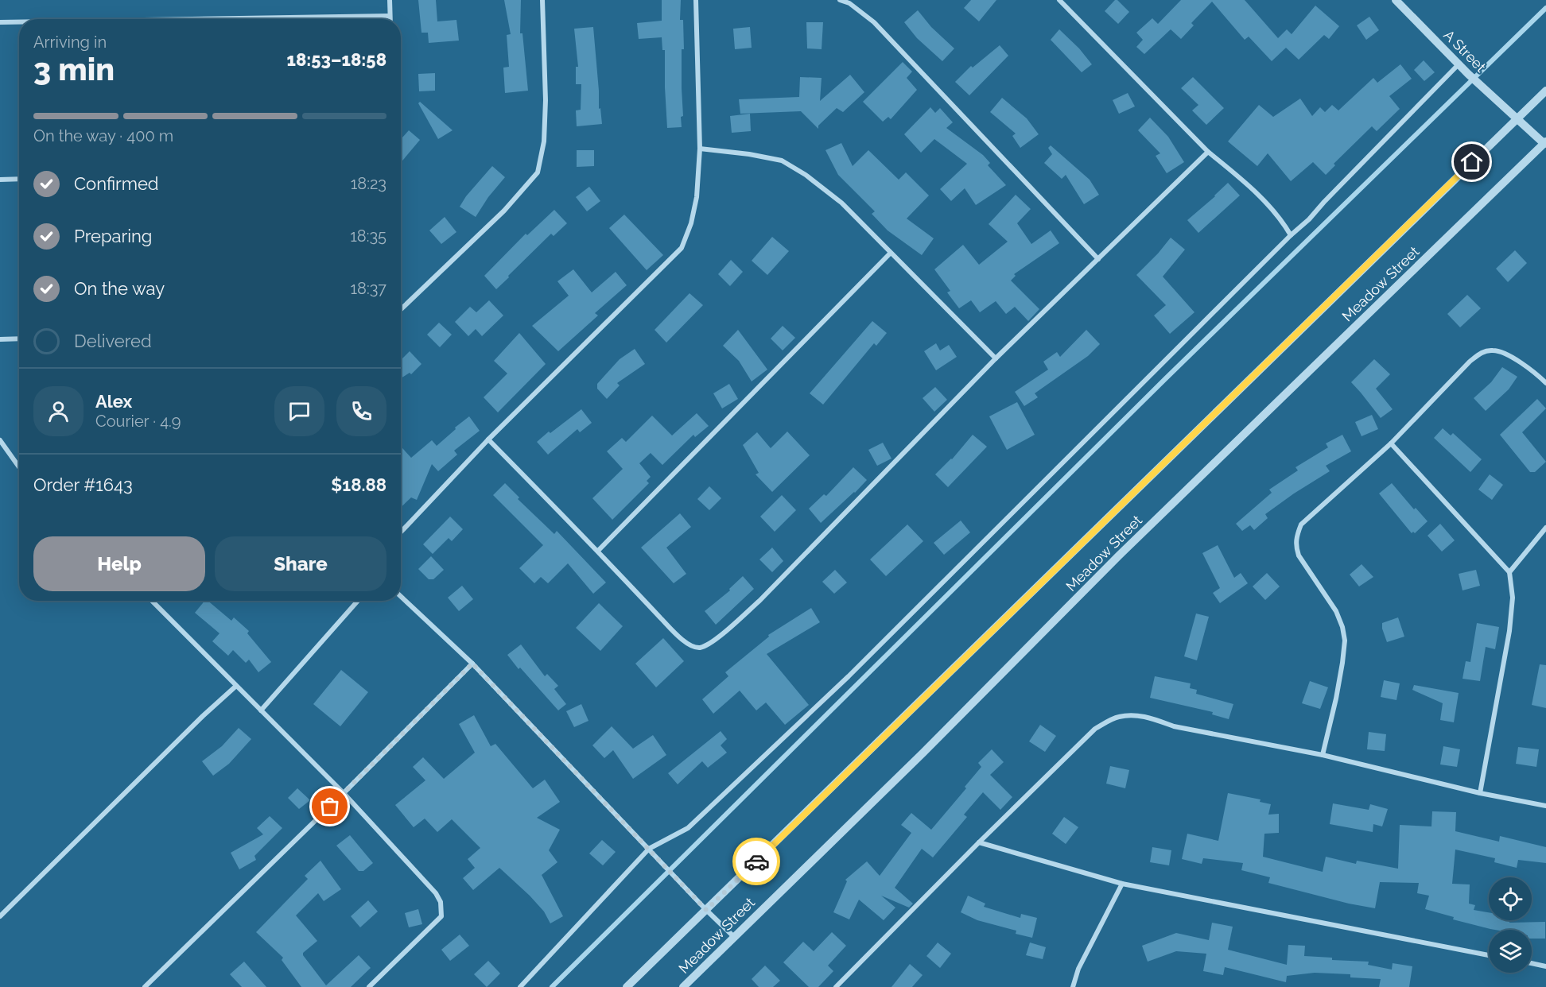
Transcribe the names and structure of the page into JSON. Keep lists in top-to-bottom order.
{
  "streets": {
    "street": ["A Street", "Meadow Street"]
  },
  "crossings": [
    ["A Street", "Meadow Street"]
  ],
  "page": {
    "heading": ["3 min", "Arriving in", "18:53–18:58"],
    "panel": [
      "Alex",
      "Courier · 4.9",
      "Order #1643",
      "$18.88"
    ],
    "bar": "On the way · 400 m",
    "list": [
      ["Confirmed", "18:23"],
      ["Preparing", "18:35"],
      ["On the way", "18:37"],
      "Delivered"
    ],
    "buttons": ["Help", "Share"]
  }
}
